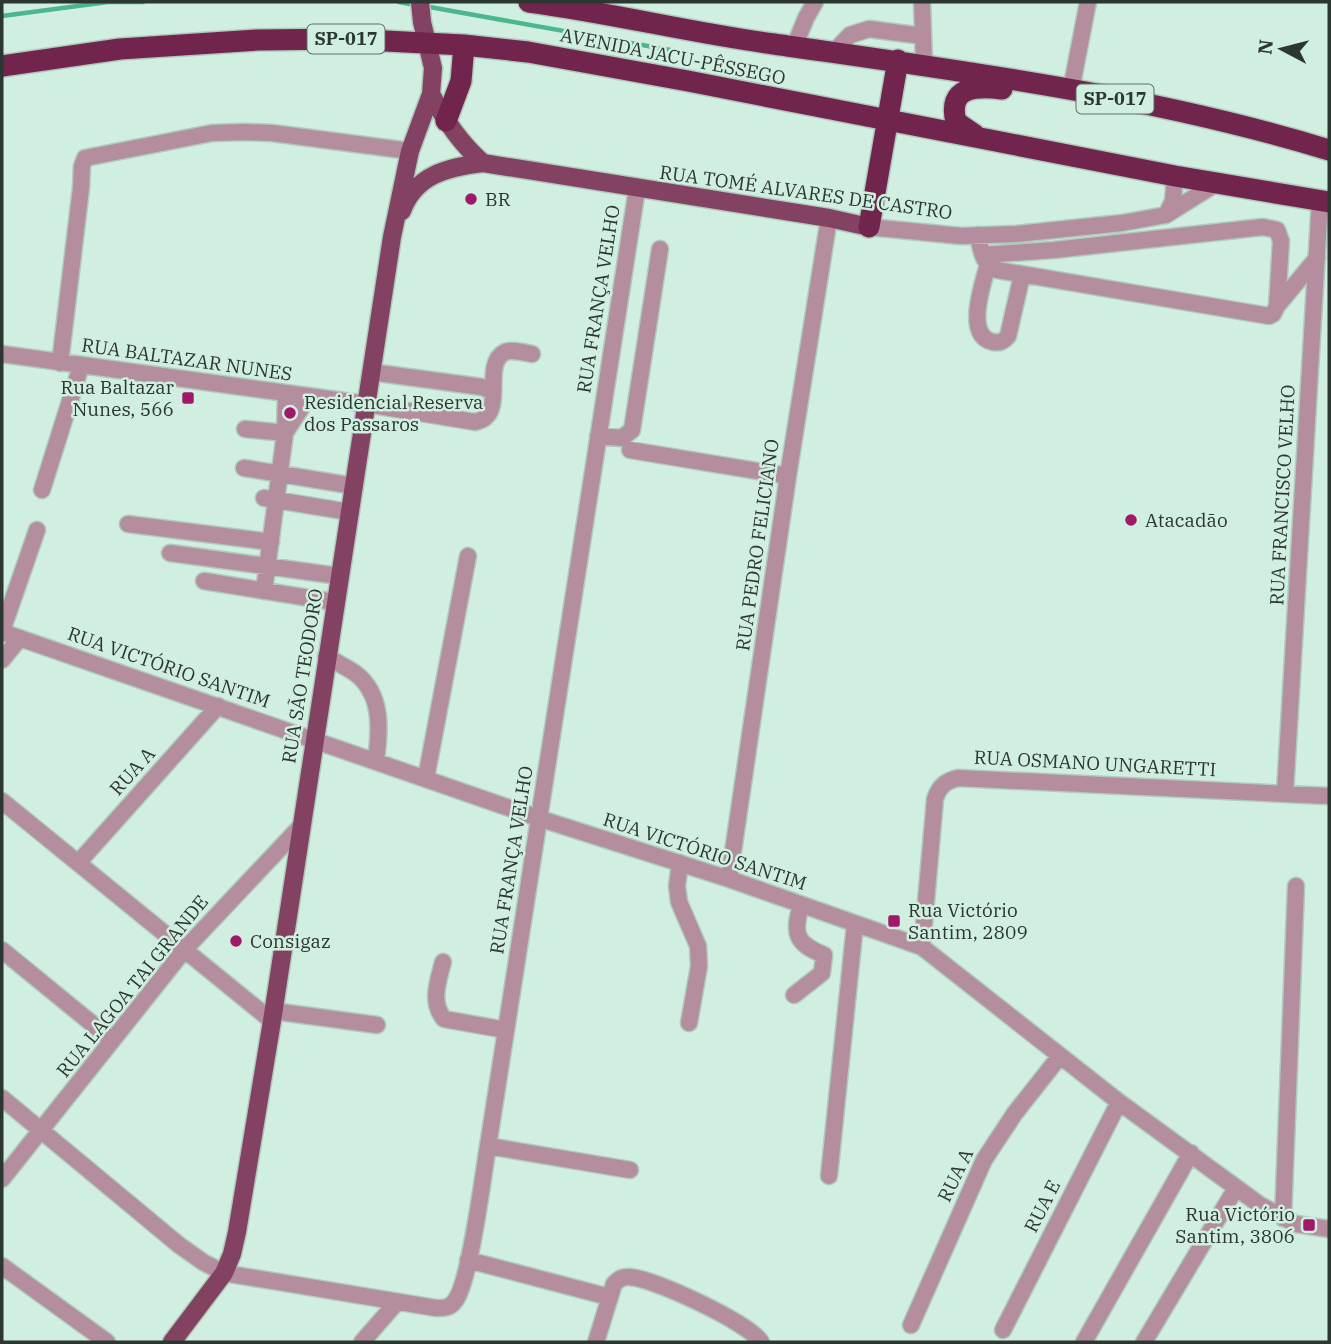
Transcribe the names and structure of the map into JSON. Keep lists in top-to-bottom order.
{
  "streets": {
    "highway": ["SP-017", "AVENIDA JACU-PÊSSEGO"],
    "main road": ["RUA TOMÉ ALVARES DE CASTRO", "RUA SÃO TEODORO"],
    "street": [
      "RUA FRANÇA VELHO",
      "RUA BALTAZAR NUNES",
      "RUA FRANCISCO VELHO",
      "RUA PEDRO FELICIANO",
      "RUA VICTÓRIO SANTIM",
      "RUA OSMANO UNGARETTI",
      "RUA A",
      "RUA LAGOA TAI GRANDE",
      "RUA E"
    ]
  },
  "crossings": [
    ["AVENIDA JACU-PÊSSEGO", "RUA TOMÉ ALVARES DE CASTRO"],
    ["AVENIDA JACU-PÊSSEGO", "RUA FRANCISCO VELHO"],
    ["AVENIDA JACU-PÊSSEGO", "RUA SÃO TEODORO"],
    ["RUA TOMÉ ALVARES DE CASTRO", "RUA FRANÇA VELHO"],
    ["RUA TOMÉ ALVARES DE CASTRO", "RUA PEDRO FELICIANO"],
    ["RUA TOMÉ ALVARES DE CASTRO", "RUA SÃO TEODORO"],
    ["RUA FRANÇA VELHO", "RUA VICTÓRIO SANTIM"],
    ["RUA FRANÇA VELHO", "RUA SÃO TEODORO"],
    ["RUA BALTAZAR NUNES", "RUA SÃO TEODORO"],
    ["RUA FRANCISCO VELHO", "RUA OSMANO UNGARETTI"],
    ["RUA PEDRO FELICIANO", "RUA VICTÓRIO SANTIM"],
    ["RUA VICTÓRIO SANTIM", "RUA SÃO TEODORO"],
    ["RUA VICTÓRIO SANTIM", "RUA OSMANO UNGARETTI"],
    ["RUA VICTÓRIO SANTIM", "RUA A"],
    ["RUA VICTÓRIO SANTIM", "RUA E"],
    ["RUA SÃO TEODORO", "RUA LAGOA TAI GRANDE"]
  ],
  "places": {
    "other": [
      "BR",
      "Residencial Reserva dos Passaros",
      "Atacadão",
      "Consigaz"
    ],
    "transit": ["Rua Baltazar Nunes, 566", "Rua Victório Santim, 2809", "Rua Victório Santim, 3806"]
  },
  "north": "left"
}
